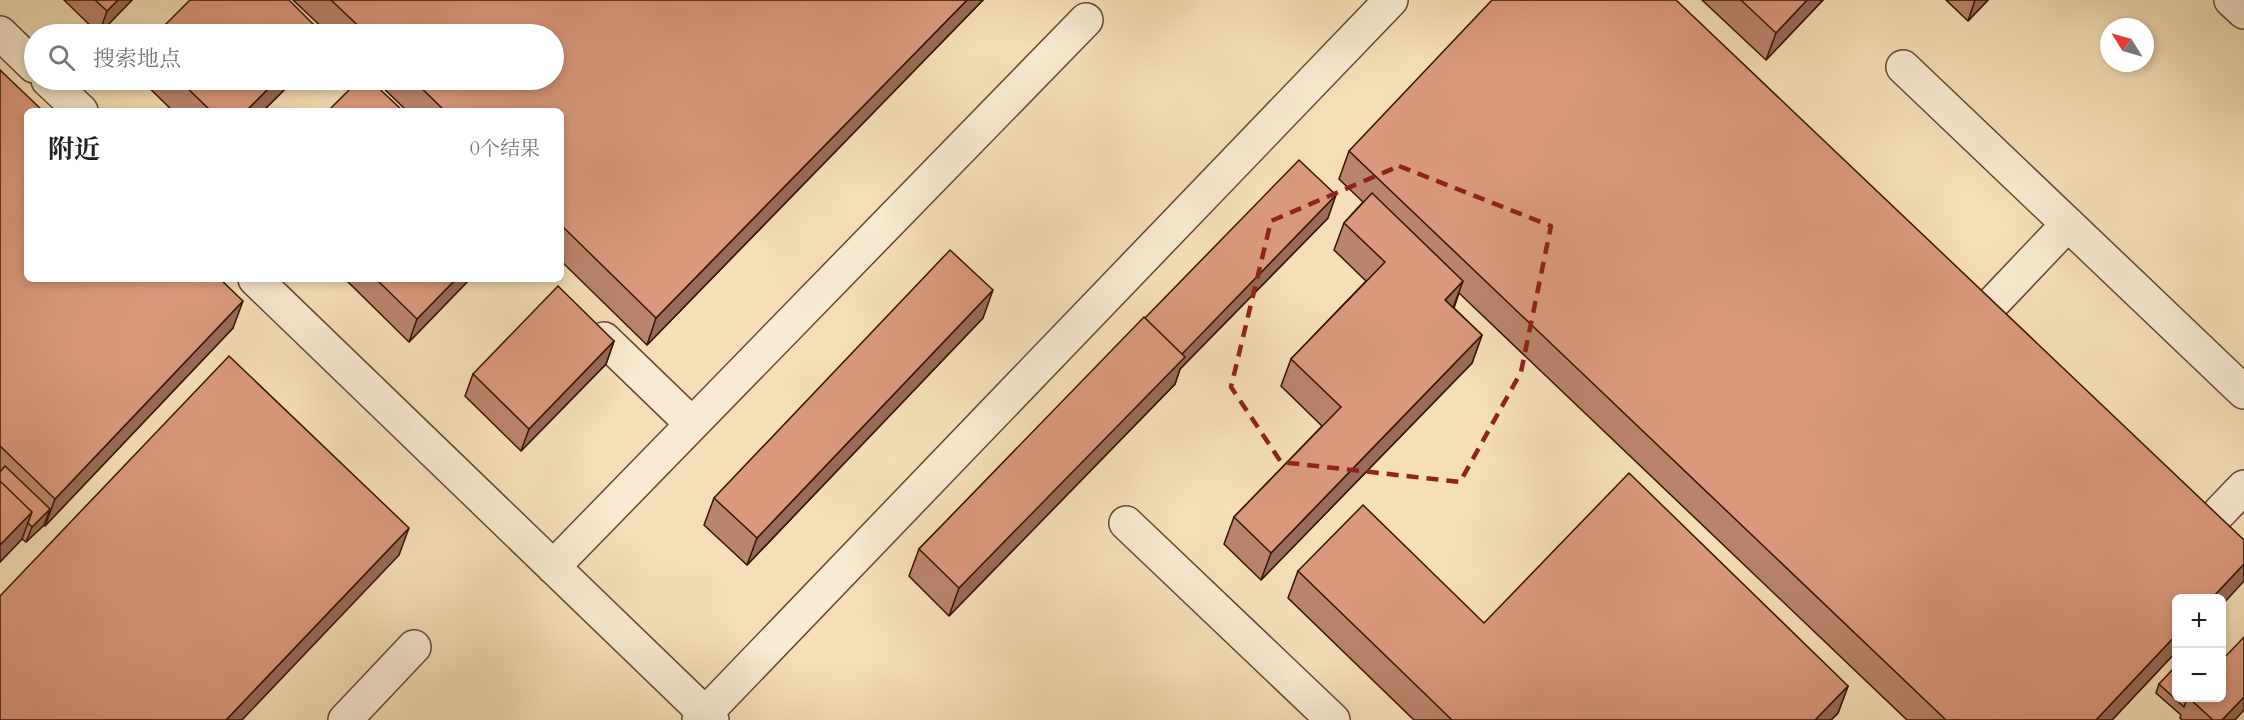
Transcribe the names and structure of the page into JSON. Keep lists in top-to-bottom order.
{
  "north": "top left",
  "page": {
    "search": "搜索地点",
    "heading": ["附近", "0个结果"],
    "map_buttons": ["+", "−"]
  }
}
